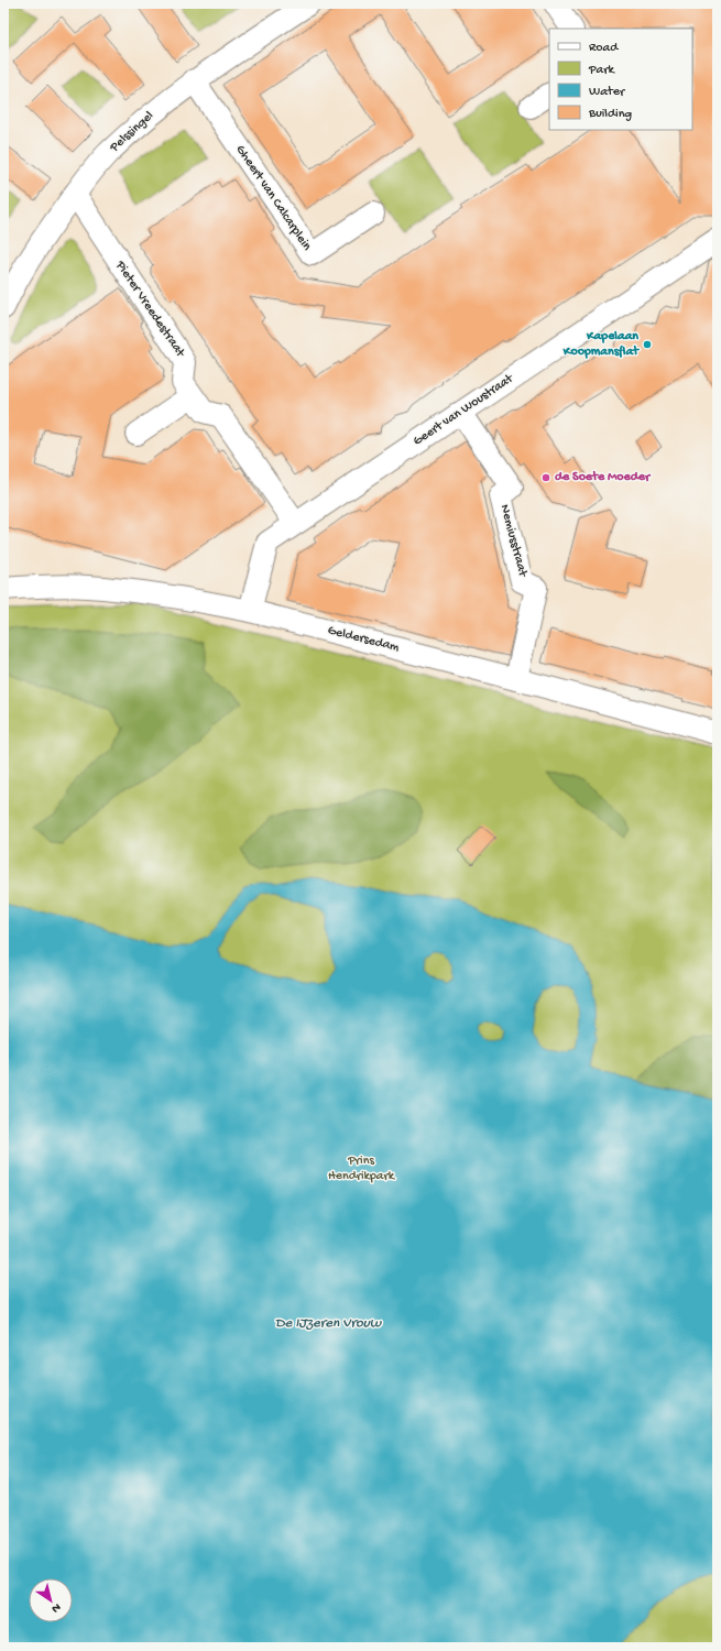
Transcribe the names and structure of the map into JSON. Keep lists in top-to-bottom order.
{
  "streets": {
    "street": [
      "Pelssingel",
      "Gheert van Calcarplein",
      "Pieter Vreedestraat",
      "Geert van Woustraat",
      "Nemiusstraat",
      "Geldersedam"
    ]
  },
  "crossings": [
    ["Pelssingel", "Gheert van Calcarplein"],
    ["Pelssingel", "Pieter Vreedestraat"],
    ["Pieter Vreedestraat", "Geert van Woustraat"],
    ["Geert van Woustraat", "Nemiusstraat"],
    ["Geert van Woustraat", "Geldersedam"],
    ["Nemiusstraat", "Geldersedam"]
  ],
  "water": ["De IJzeren Vrouw"],
  "parks": ["Prins Hendrikpark"],
  "places": ["Kapelaan Koopmansflat", "de Soete Moeder"],
  "legend": [
    "Road",
    "Park",
    "Water",
    "Building"
  ],
  "north": "bottom right"
}
